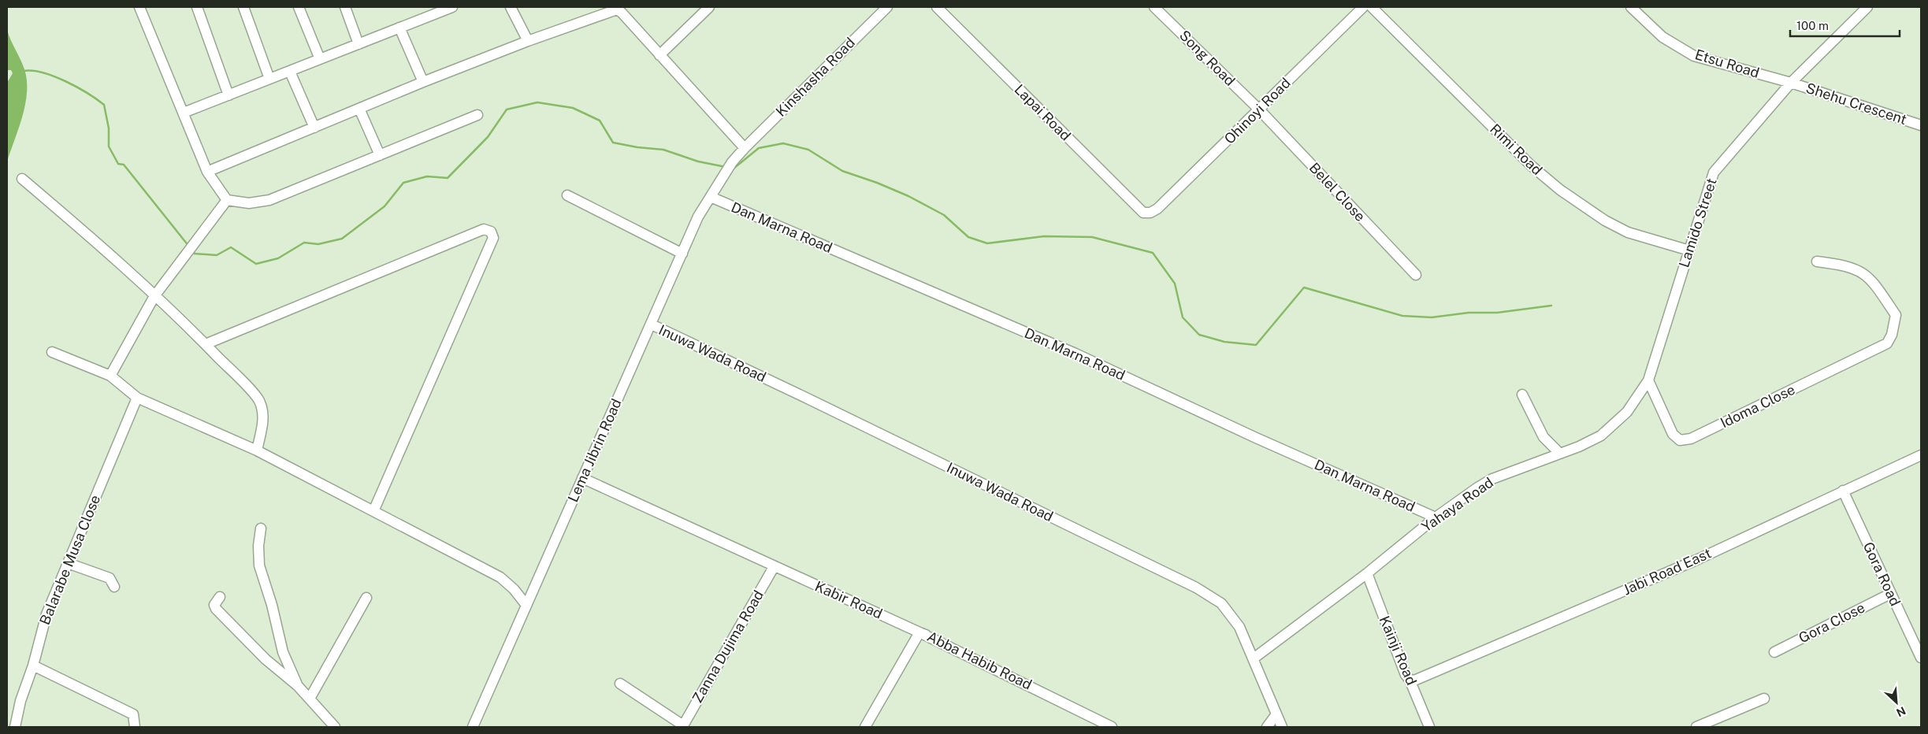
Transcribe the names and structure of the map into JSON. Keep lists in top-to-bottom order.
{
  "streets": {
    "street": [
      "Song Road",
      "Etsu Road",
      "Kinshasha Road",
      "Shehu Crescent",
      "Ohinoyi Road",
      "Lapai Road",
      "Rimi Road",
      "Belel Close",
      "Lamido Street",
      "Dan Marna Road",
      "Inuwa Wada Road",
      "Idoma Close",
      "Lema Jibrin Road",
      "Yahaya Road",
      "Balarabe Musa Close",
      "Jabi Road East",
      "Gora Road",
      "Kabir Road",
      "Gora Close",
      "Zanna Dujima Road",
      "Kainji Road",
      "Abba Habib Road"
    ]
  },
  "crossings": [
    ["Song Road", "Ohinoyi Road"],
    ["Song Road", "Belel Close"],
    ["Etsu Road", "Shehu Crescent"],
    ["Etsu Road", "Lamido Street"],
    ["Kinshasha Road", "Lema Jibrin Road"],
    ["Shehu Crescent", "Lamido Street"],
    ["Ohinoyi Road", "Lapai Road"],
    ["Ohinoyi Road", "Belel Close"],
    ["Rimi Road", "Lamido Street"],
    ["Lamido Street", "Yahaya Road"],
    ["Dan Marna Road", "Lema Jibrin Road"],
    ["Dan Marna Road", "Yahaya Road"],
    ["Inuwa Wada Road", "Lema Jibrin Road"],
    ["Inuwa Wada Road", "Yahaya Road"],
    ["Idoma Close", "Yahaya Road"],
    ["Lema Jibrin Road", "Kabir Road"],
    ["Yahaya Road", "Kainji Road"],
    ["Jabi Road East", "Gora Road"],
    ["Jabi Road East", "Kainji Road"],
    ["Gora Road", "Gora Close"],
    ["Kabir Road", "Zanna Dujima Road"],
    ["Kabir Road", "Abba Habib Road"]
  ],
  "scale_bar": "100 m",
  "north": "bottom right"
}
